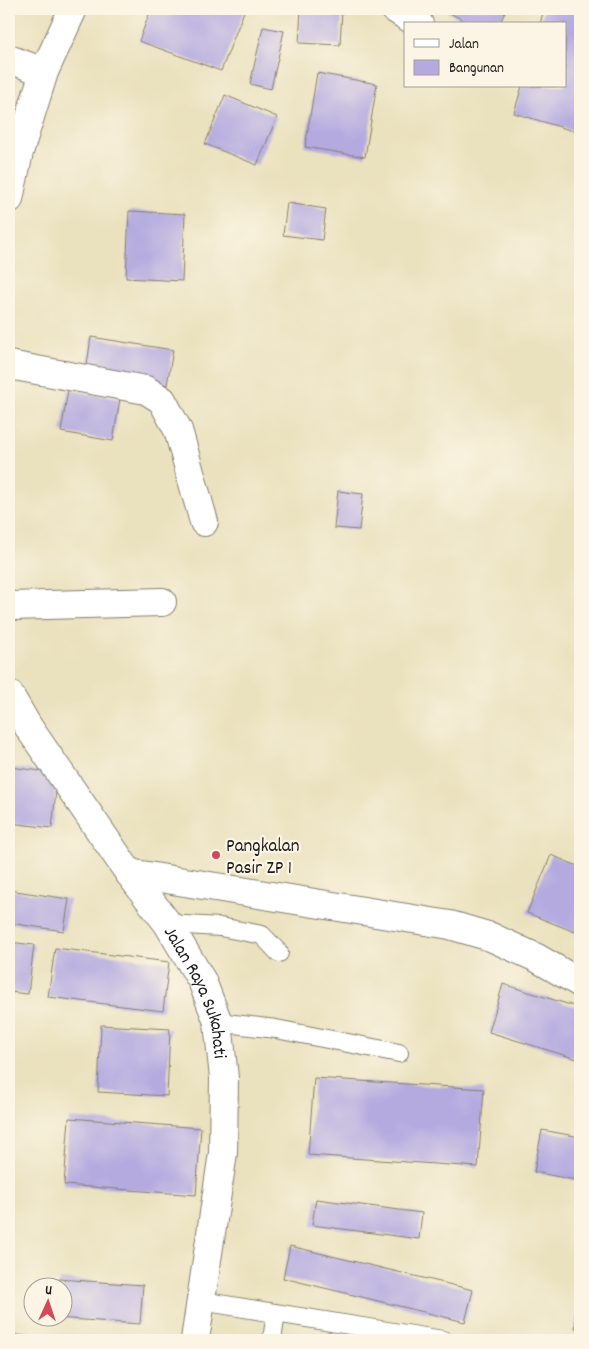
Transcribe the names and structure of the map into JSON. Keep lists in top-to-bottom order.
{
  "streets": {
    "street": ["Jalan Raya Sukahati"]
  },
  "places": ["Pangkalan Pasir ZP 1"],
  "legend": ["Jalan", "Bangunan"],
  "north": "top"
}
